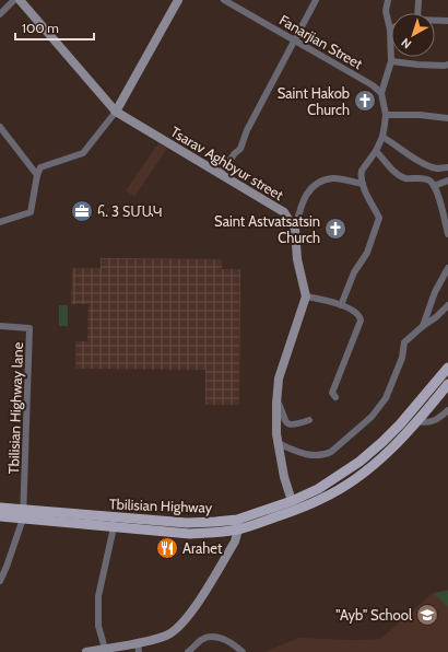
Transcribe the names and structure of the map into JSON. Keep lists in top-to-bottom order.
{
  "streets": {
    "main road": ["Tbilisian Highway"],
    "street": ["Fanarjian Street", "Tsarav Aghbyur street", "Tbilisian Highway lane"]
  },
  "crossings": [
    ["Tbilisian Highway lane", "Tbilisian Highway"]
  ],
  "places": {
    "church": ["Saint Hakob Church", "Saint Astvatsatsin Church"],
    "office": ["հ. 3 ՏՄԱԿ"],
    "restaurant": ["Arahet"],
    "school or university": ["\"Ayb\" School"]
  },
  "scale_bar": "100 m",
  "north": "bottom left"
}
